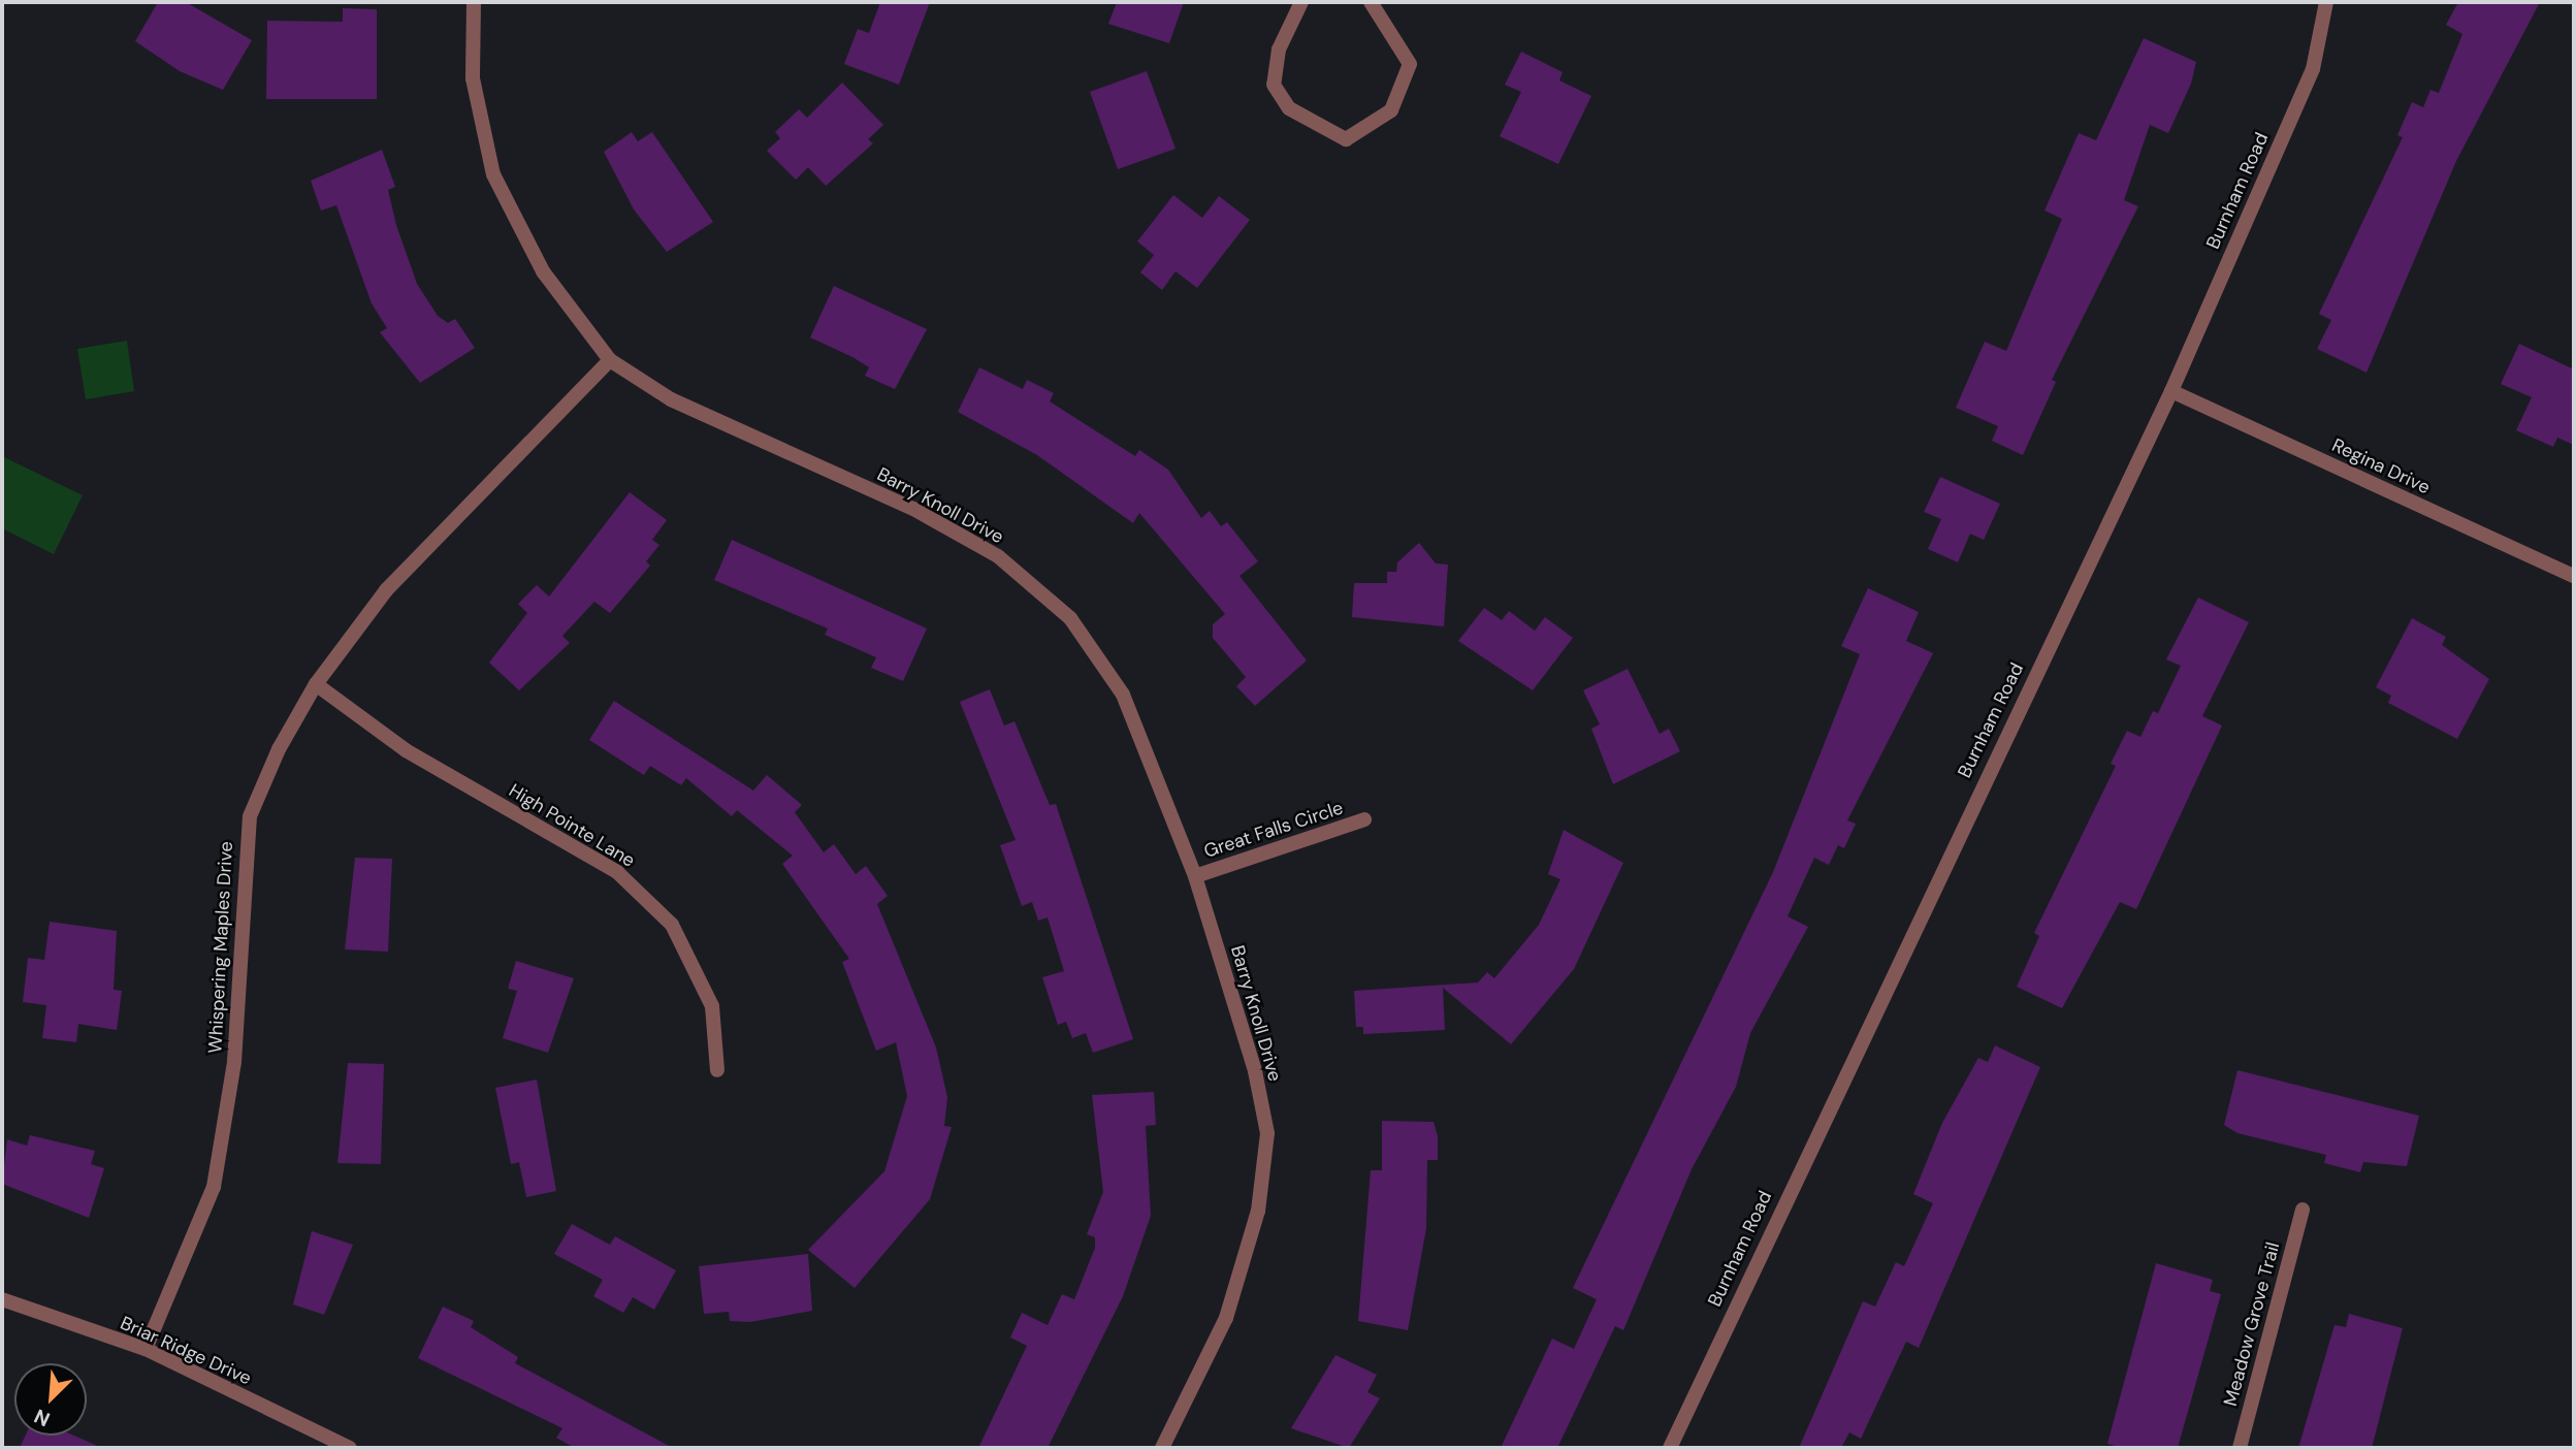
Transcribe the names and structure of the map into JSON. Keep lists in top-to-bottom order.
{
  "streets": {
    "street": [
      "Burnham Road",
      "Regina Drive",
      "Barry Knoll Drive",
      "High Pointe Lane",
      "Great Falls Circle",
      "Whispering Maples Drive",
      "Meadow Grove Trail",
      "Briar Ridge Drive"
    ]
  },
  "crossings": [
    ["Burnham Road", "Regina Drive"],
    ["Barry Knoll Drive", "Great Falls Circle"],
    ["Barry Knoll Drive", "Whispering Maples Drive"],
    ["High Pointe Lane", "Whispering Maples Drive"],
    ["Whispering Maples Drive", "Briar Ridge Drive"]
  ],
  "north": "bottom left"
}
